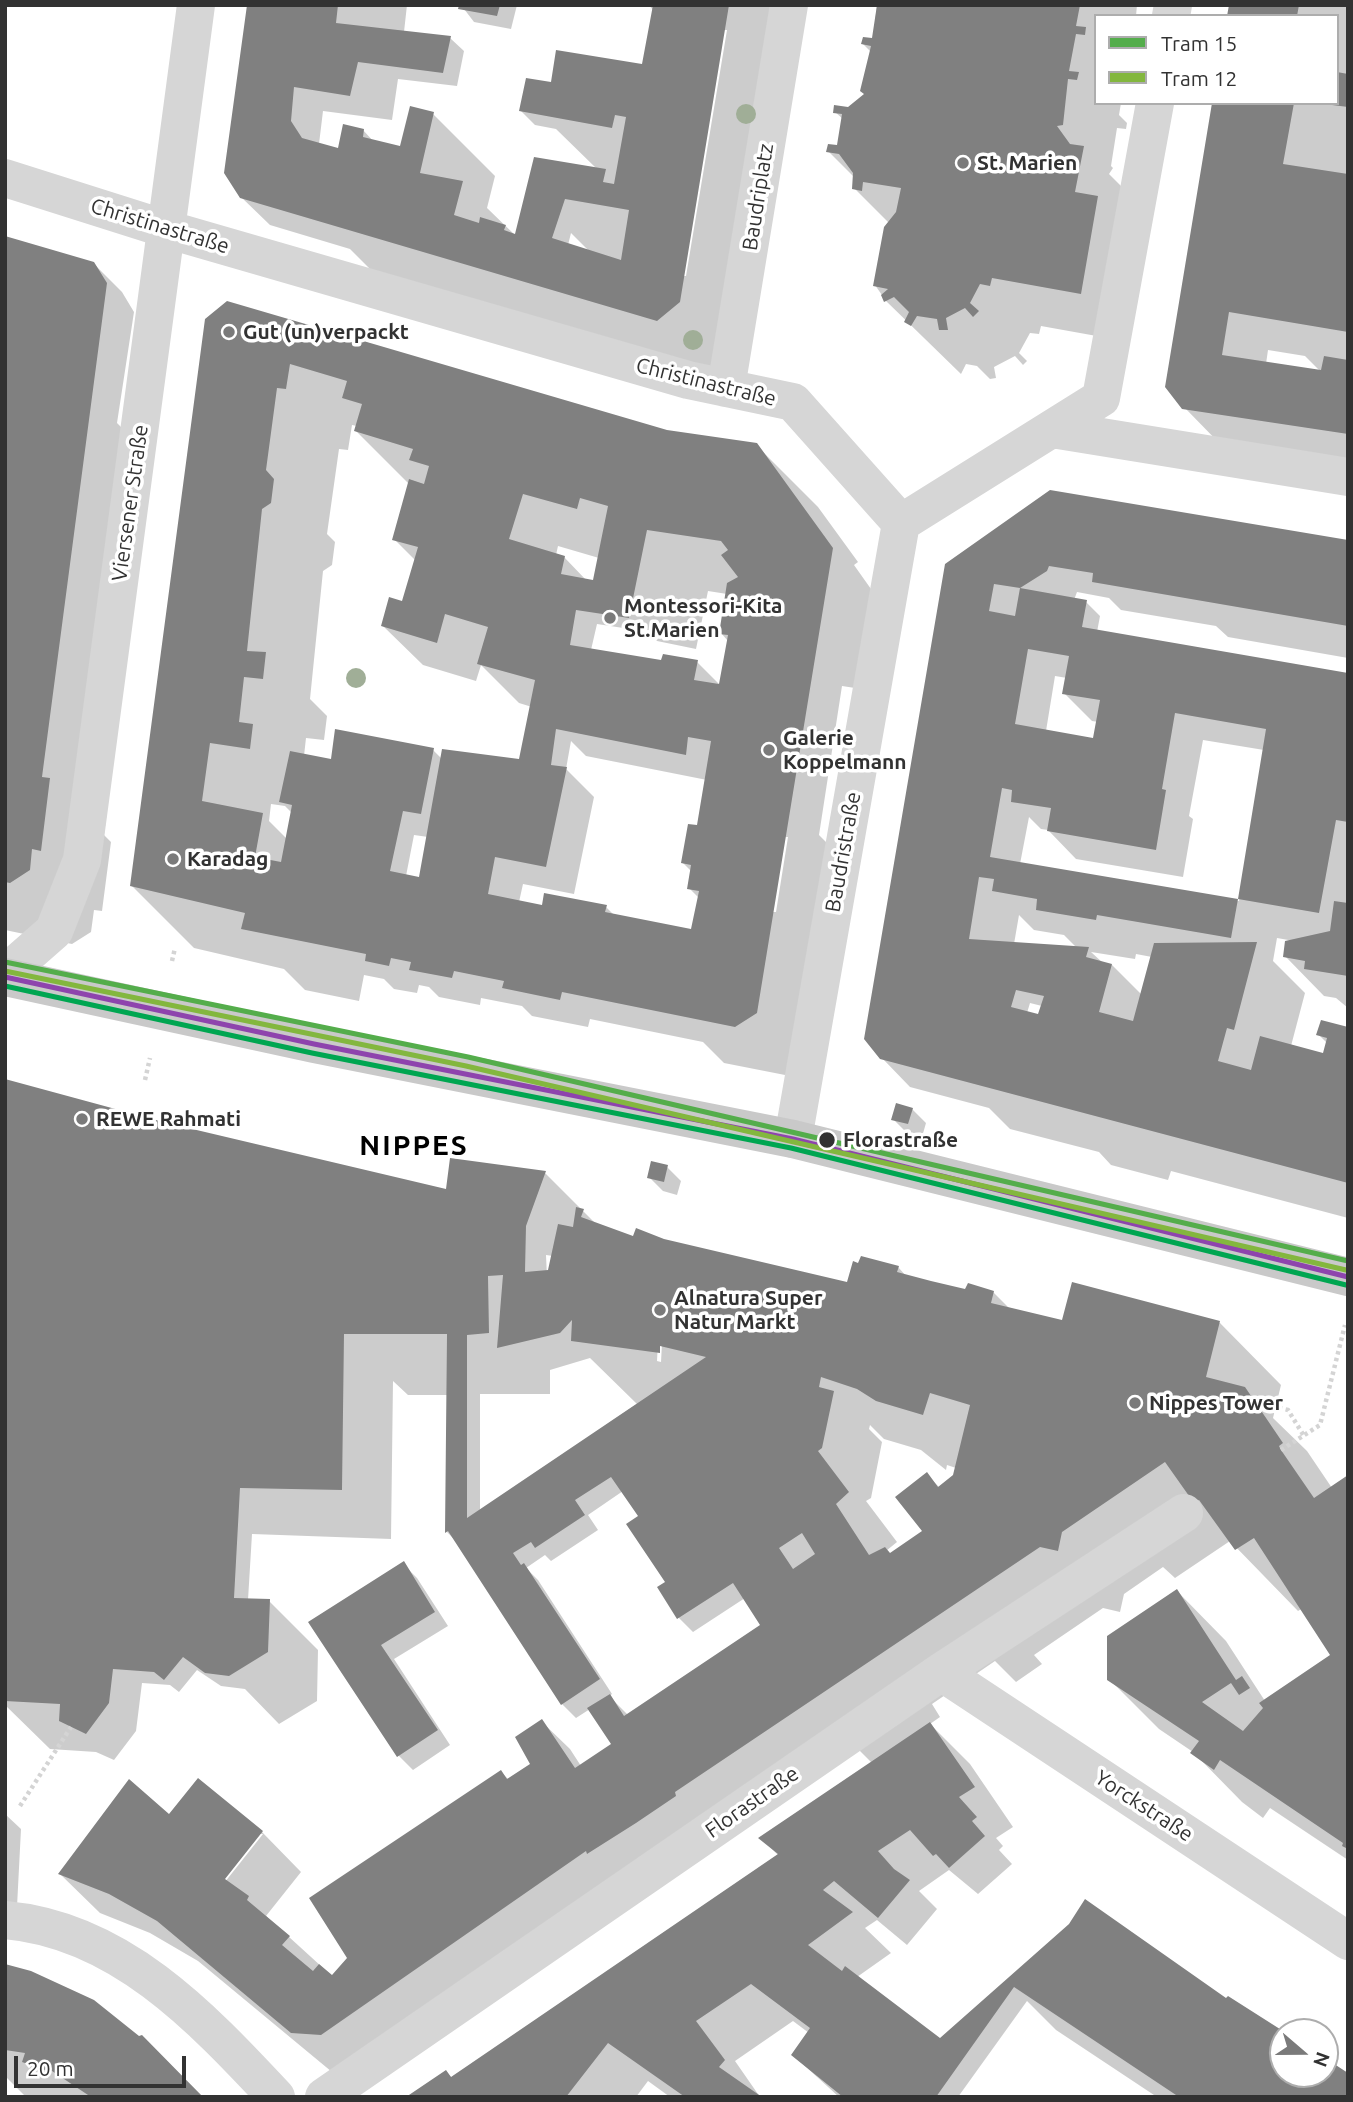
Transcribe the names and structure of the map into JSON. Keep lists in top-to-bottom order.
{
  "streets": {
    "street": [
      "Baudriplatz",
      "Christinastraße",
      "Viersener Straße",
      "Baudristraße",
      "Florastraße",
      "Yorckstraße"
    ]
  },
  "crossings": [
    ["Baudriplatz", "Christinastraße"],
    ["Christinastraße", "Viersener Straße"],
    ["Christinastraße", "Baudristraße"],
    ["Florastraße", "Yorckstraße"]
  ],
  "districts": ["NIPPES"],
  "places": [
    "St. Marien",
    "Gut (un)verpackt",
    "Montessori-Kita St.Marien",
    "Galerie Koppelmann",
    "Karadag",
    "REWE Rahmati",
    "Florastraße",
    "Alnatura Super Natur Markt",
    "Nippes Tower"
  ],
  "lines": ["tram line 15", "tram line 12"],
  "legend": ["Tram 15", "Tram 12"],
  "scale_bar": "20 m",
  "north": "right"
}
